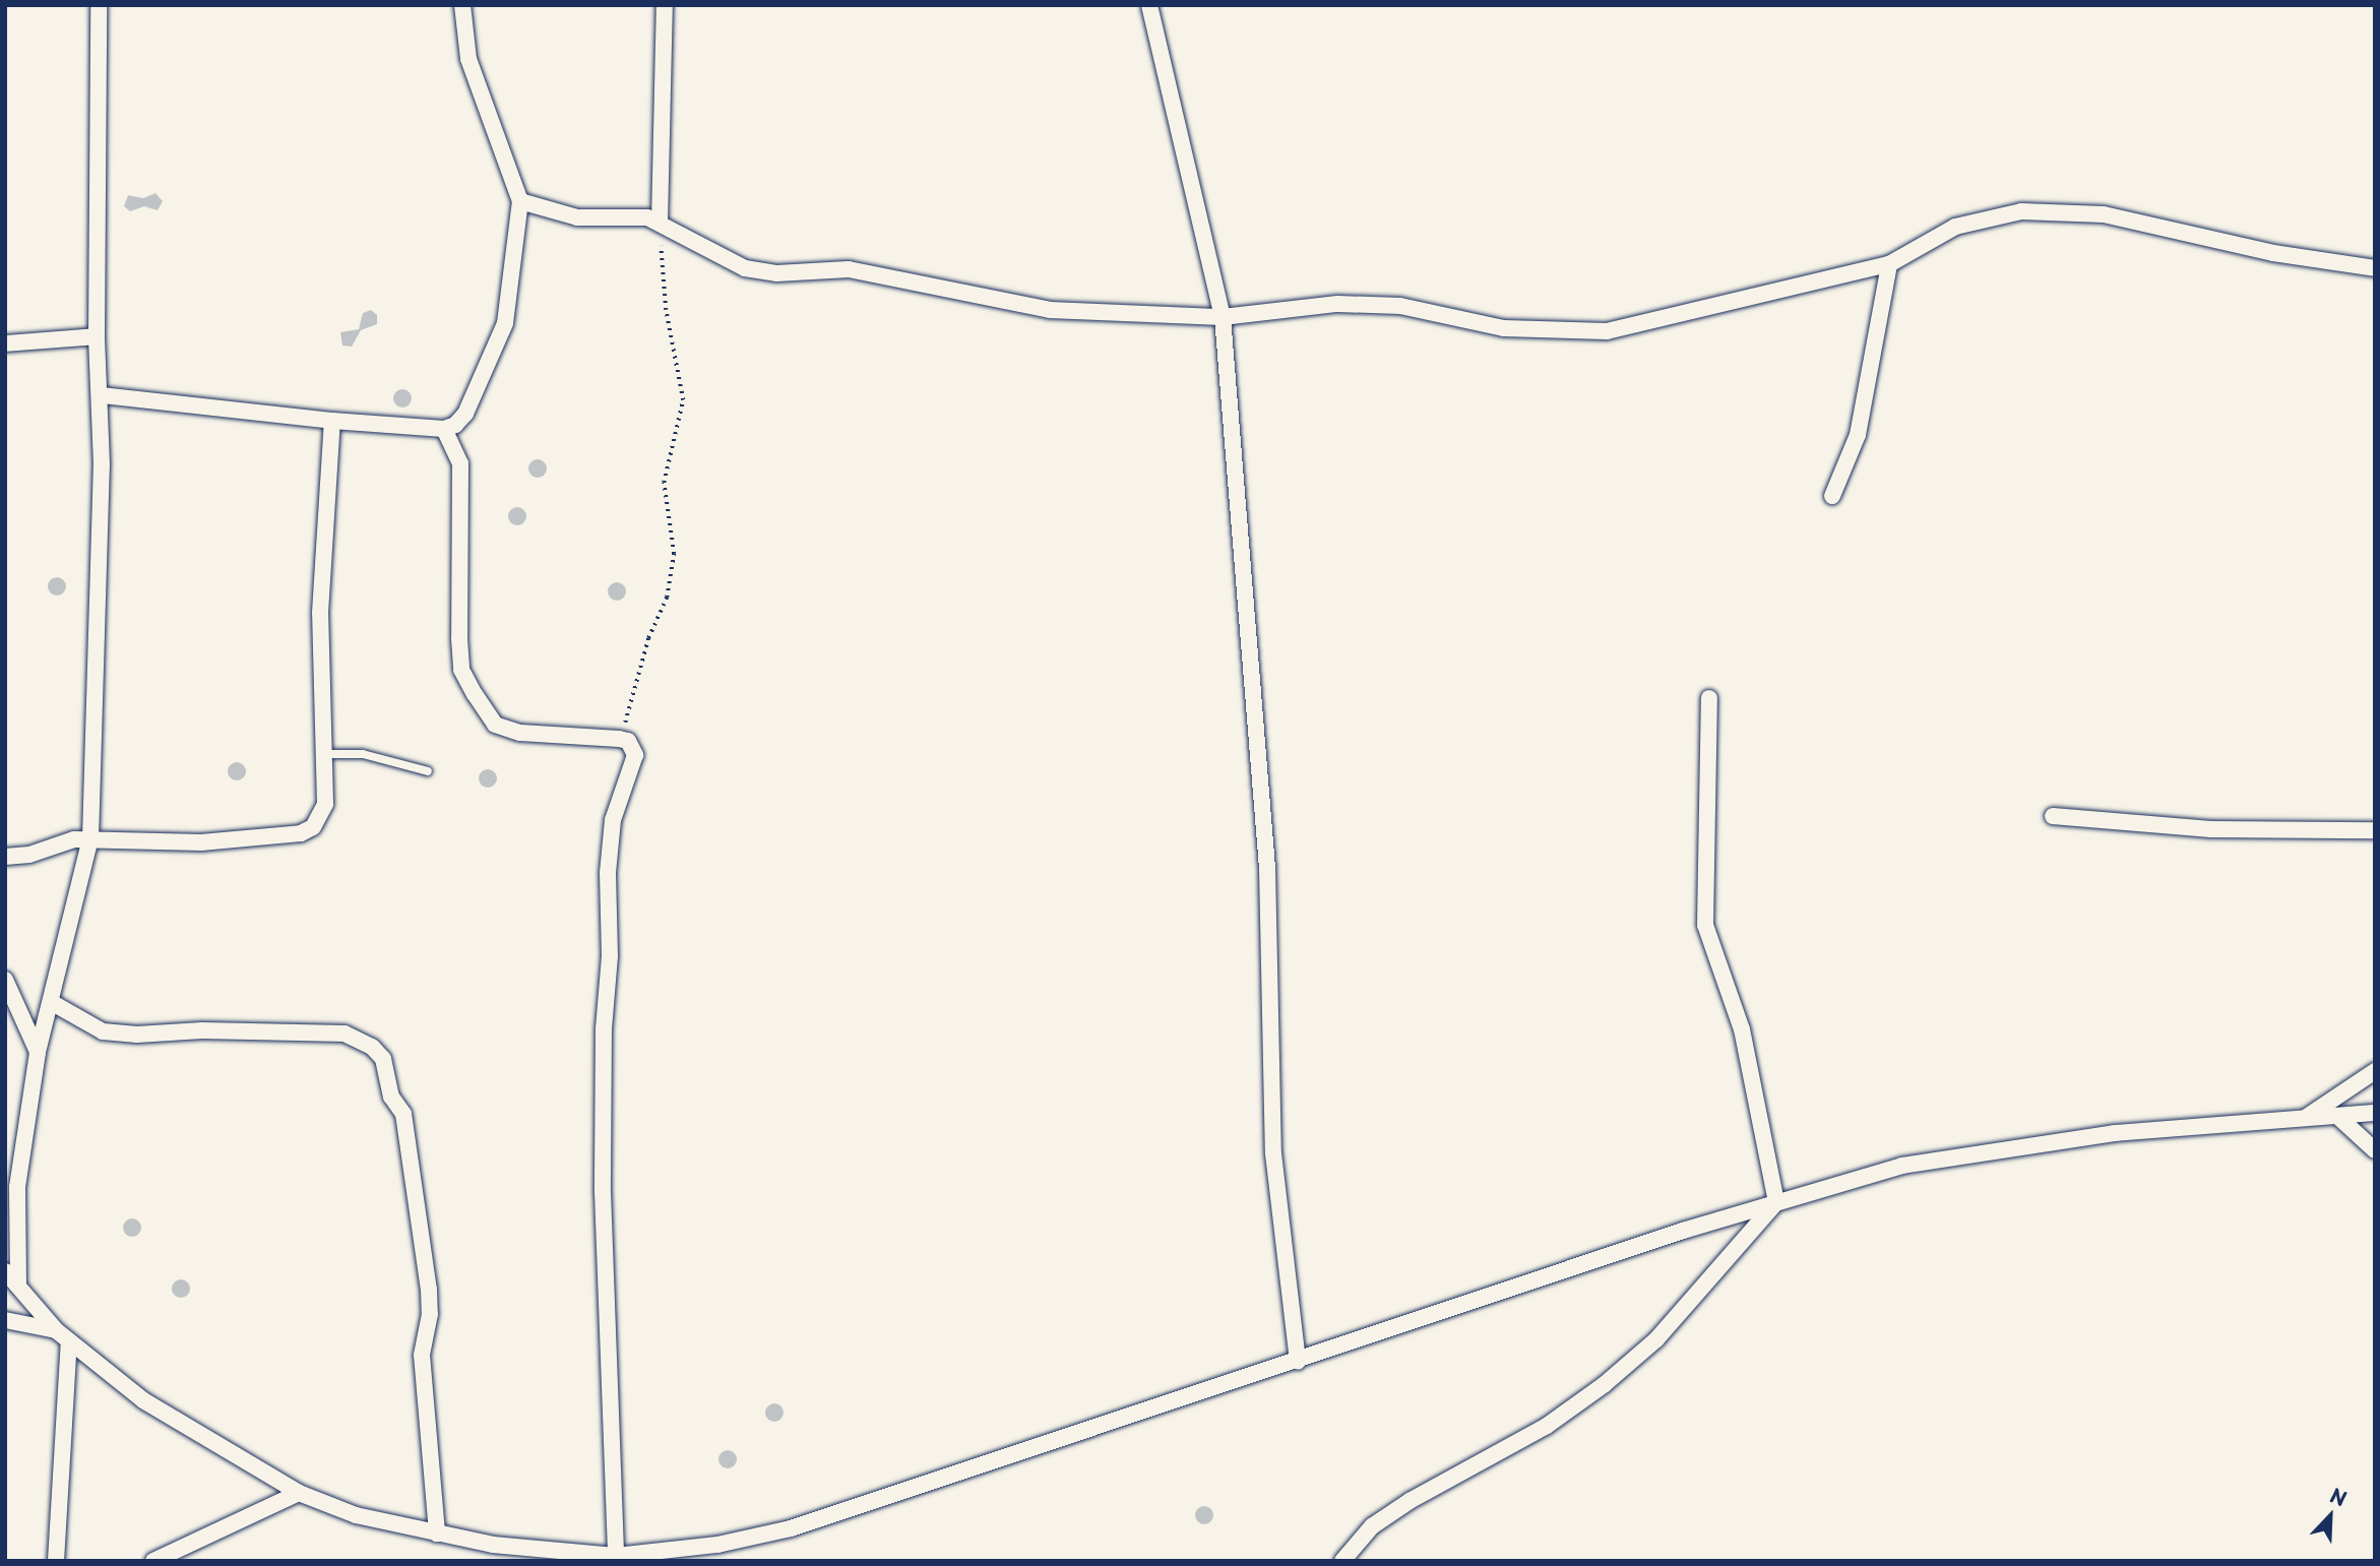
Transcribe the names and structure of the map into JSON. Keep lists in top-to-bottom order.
{
  "north": "top right"
}
